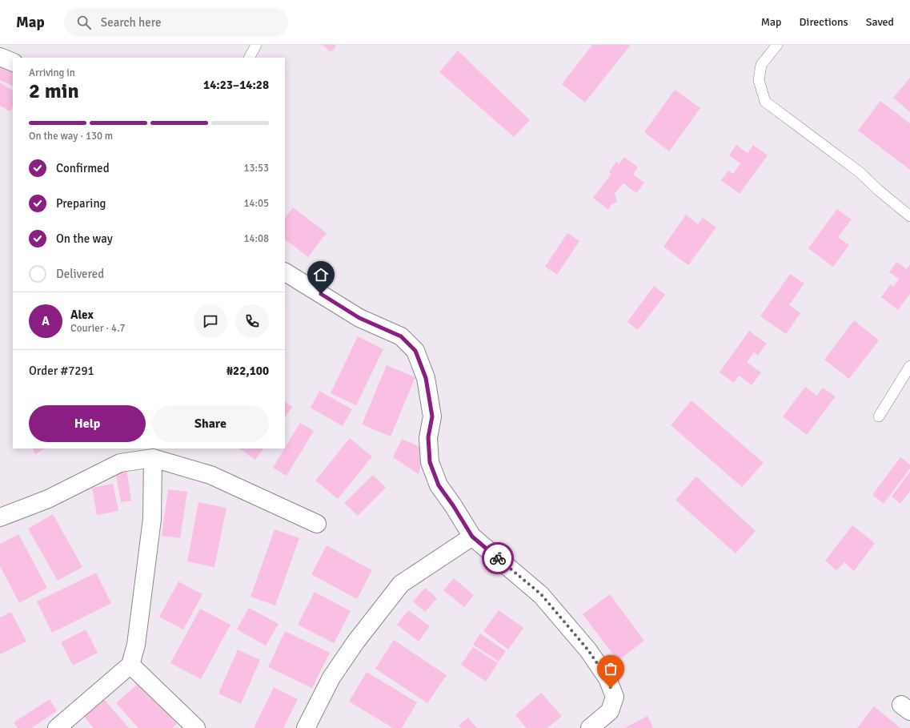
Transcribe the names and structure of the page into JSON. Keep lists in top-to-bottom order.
{
  "page": {
    "header": "Map",
    "search": "Search here",
    "nav": ["Map", "Directions", "Saved"],
    "heading": ["2 min", "Arriving in", "14:23–14:28"],
    "panel": [
      "Alex",
      "Courier · 4.7",
      "Order #7291",
      "₦22,100"
    ],
    "bar": "On the way · 130 m",
    "list": [
      ["Confirmed", "13:53"],
      ["Preparing", "14:05"],
      ["On the way", "14:08"],
      "Delivered"
    ],
    "round": "A",
    "buttons": ["Help", "Share"]
  }
}
